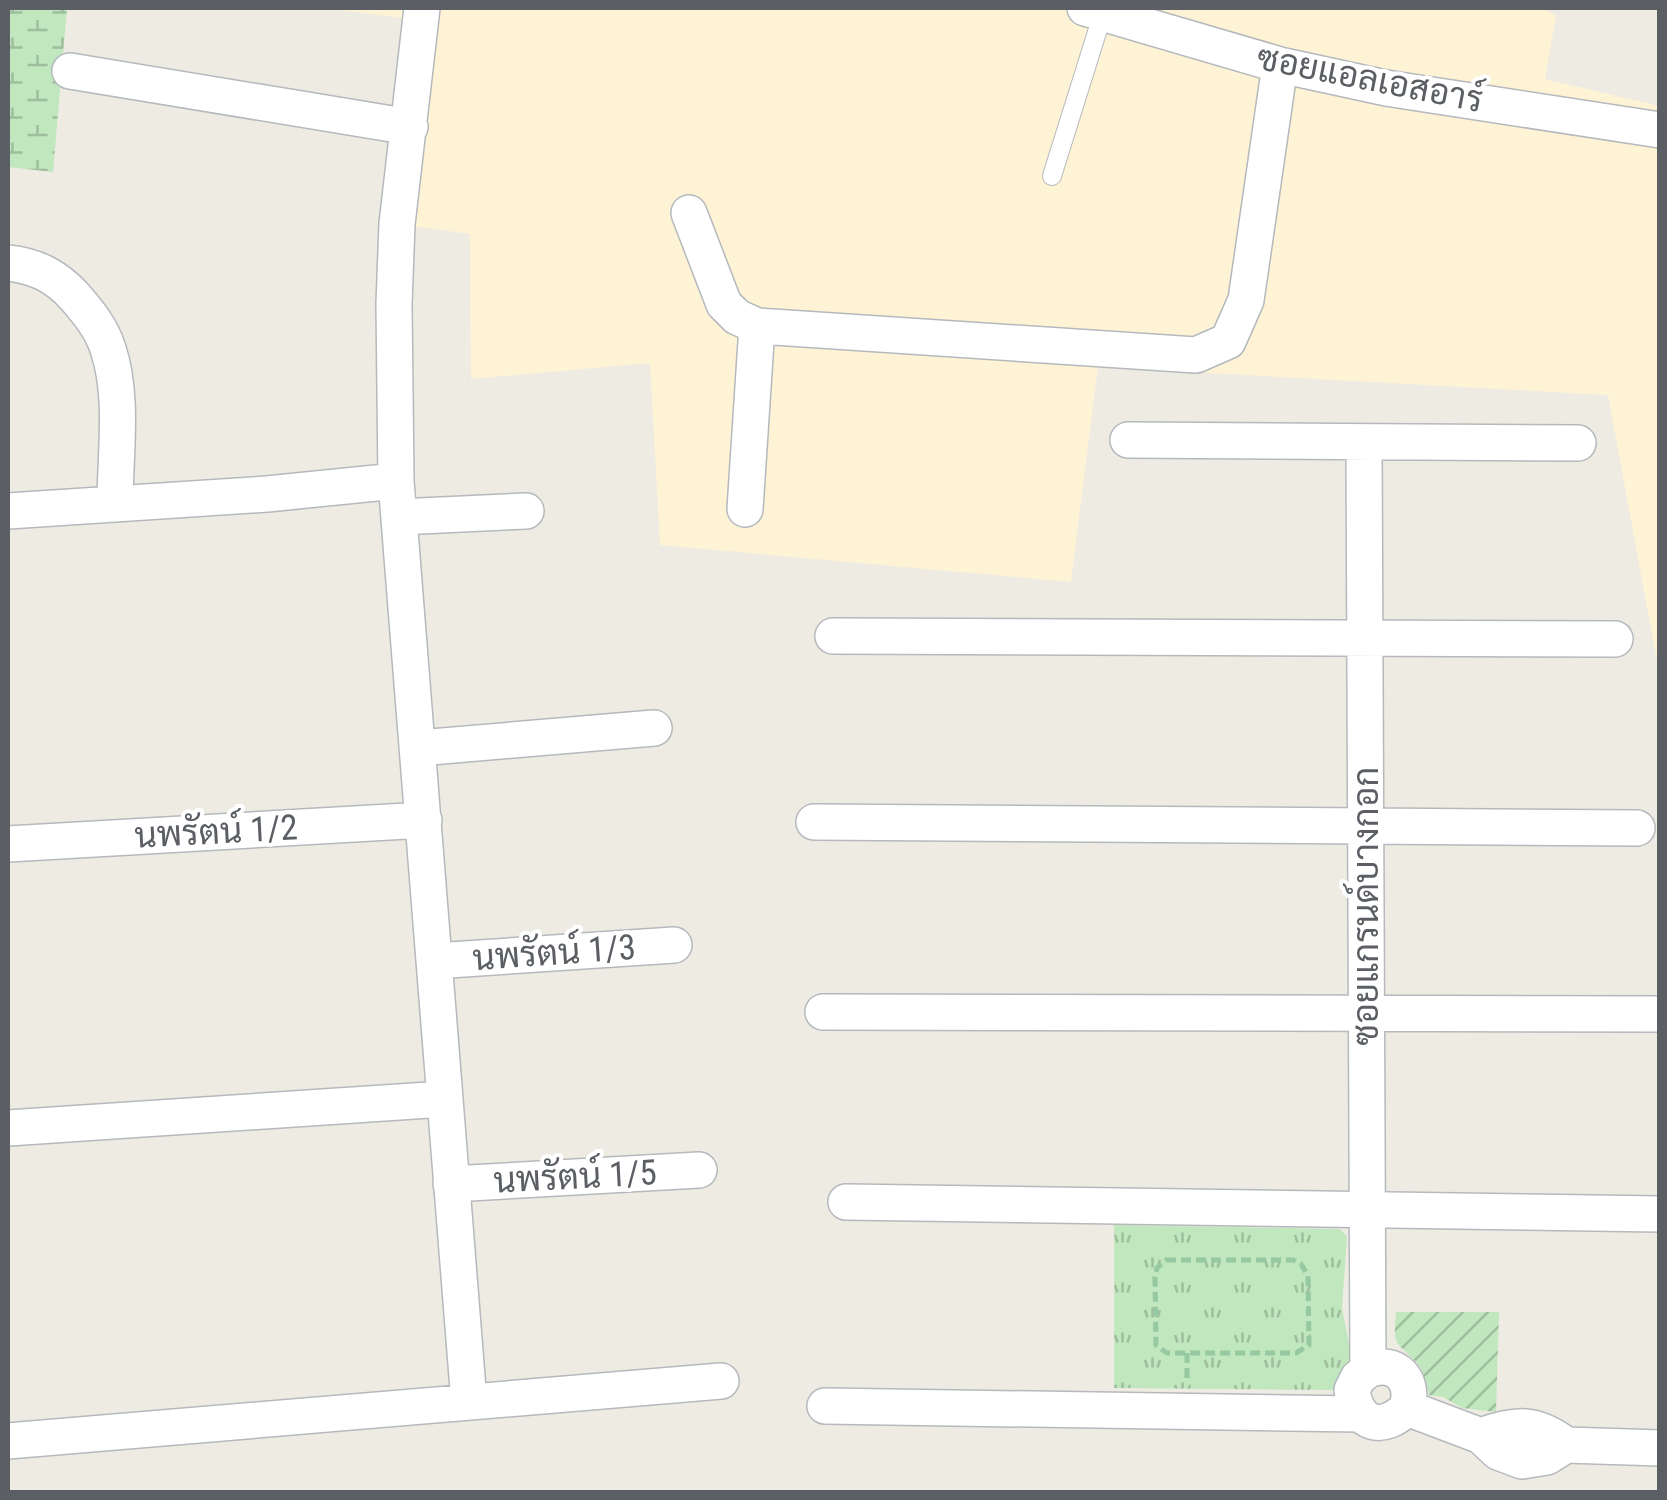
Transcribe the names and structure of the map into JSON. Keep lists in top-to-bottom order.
{
  "streets": {
    "street": [
      "ซอยแอลเอสอาร์",
      "นพรัตน์ 1/2",
      "ซอยแกรนด์บางกอก",
      "นพรัตน์ 1/3",
      "นพรัตน์ 1/5"
    ]
  }
}
